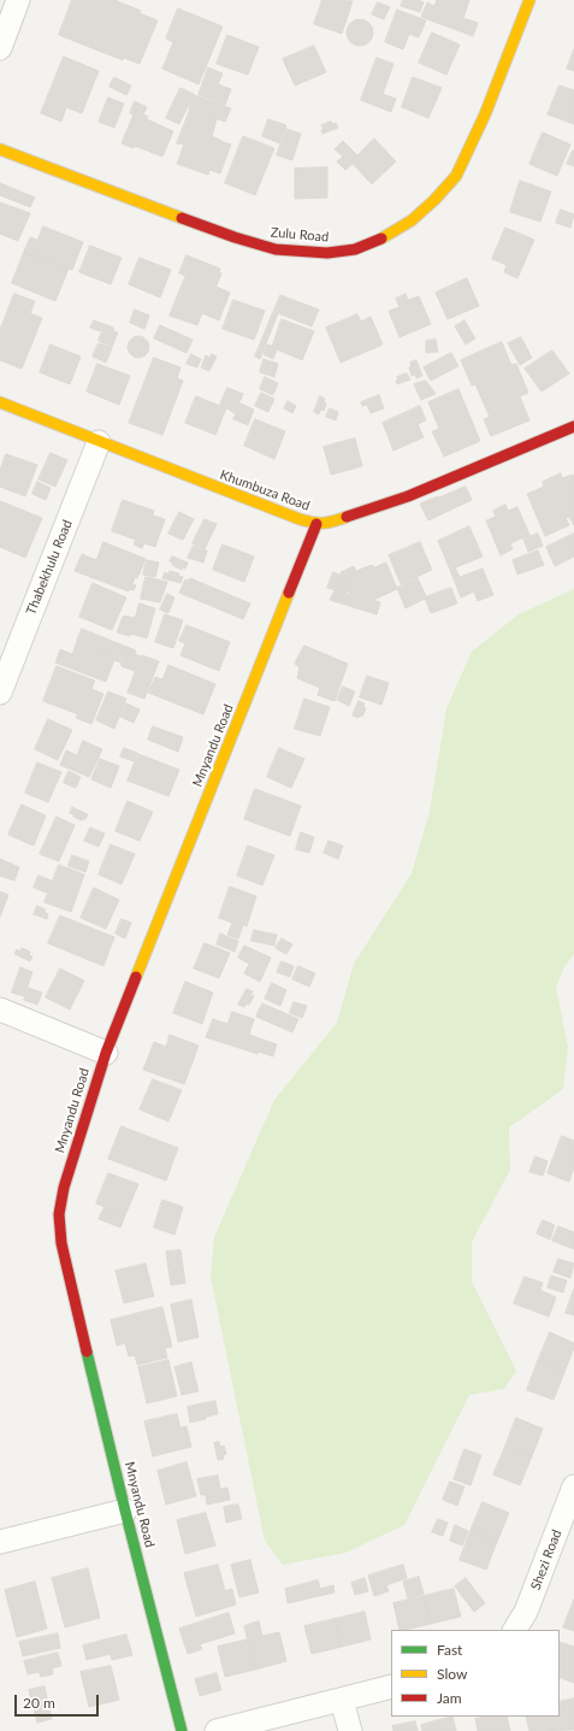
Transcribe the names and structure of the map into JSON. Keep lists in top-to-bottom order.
{
  "streets": {
    "street": [
      "Zulu Road",
      "Khumbuza Road",
      "Thabekhulu Road",
      "Mnyandu Road",
      "Shezi Road"
    ]
  },
  "crossings": [
    ["Khumbuza Road", "Thabekhulu Road"],
    ["Khumbuza Road", "Mnyandu Road"]
  ],
  "legend": ["Fast", "Slow", "Jam"],
  "scale_bar": "20 m"
}
